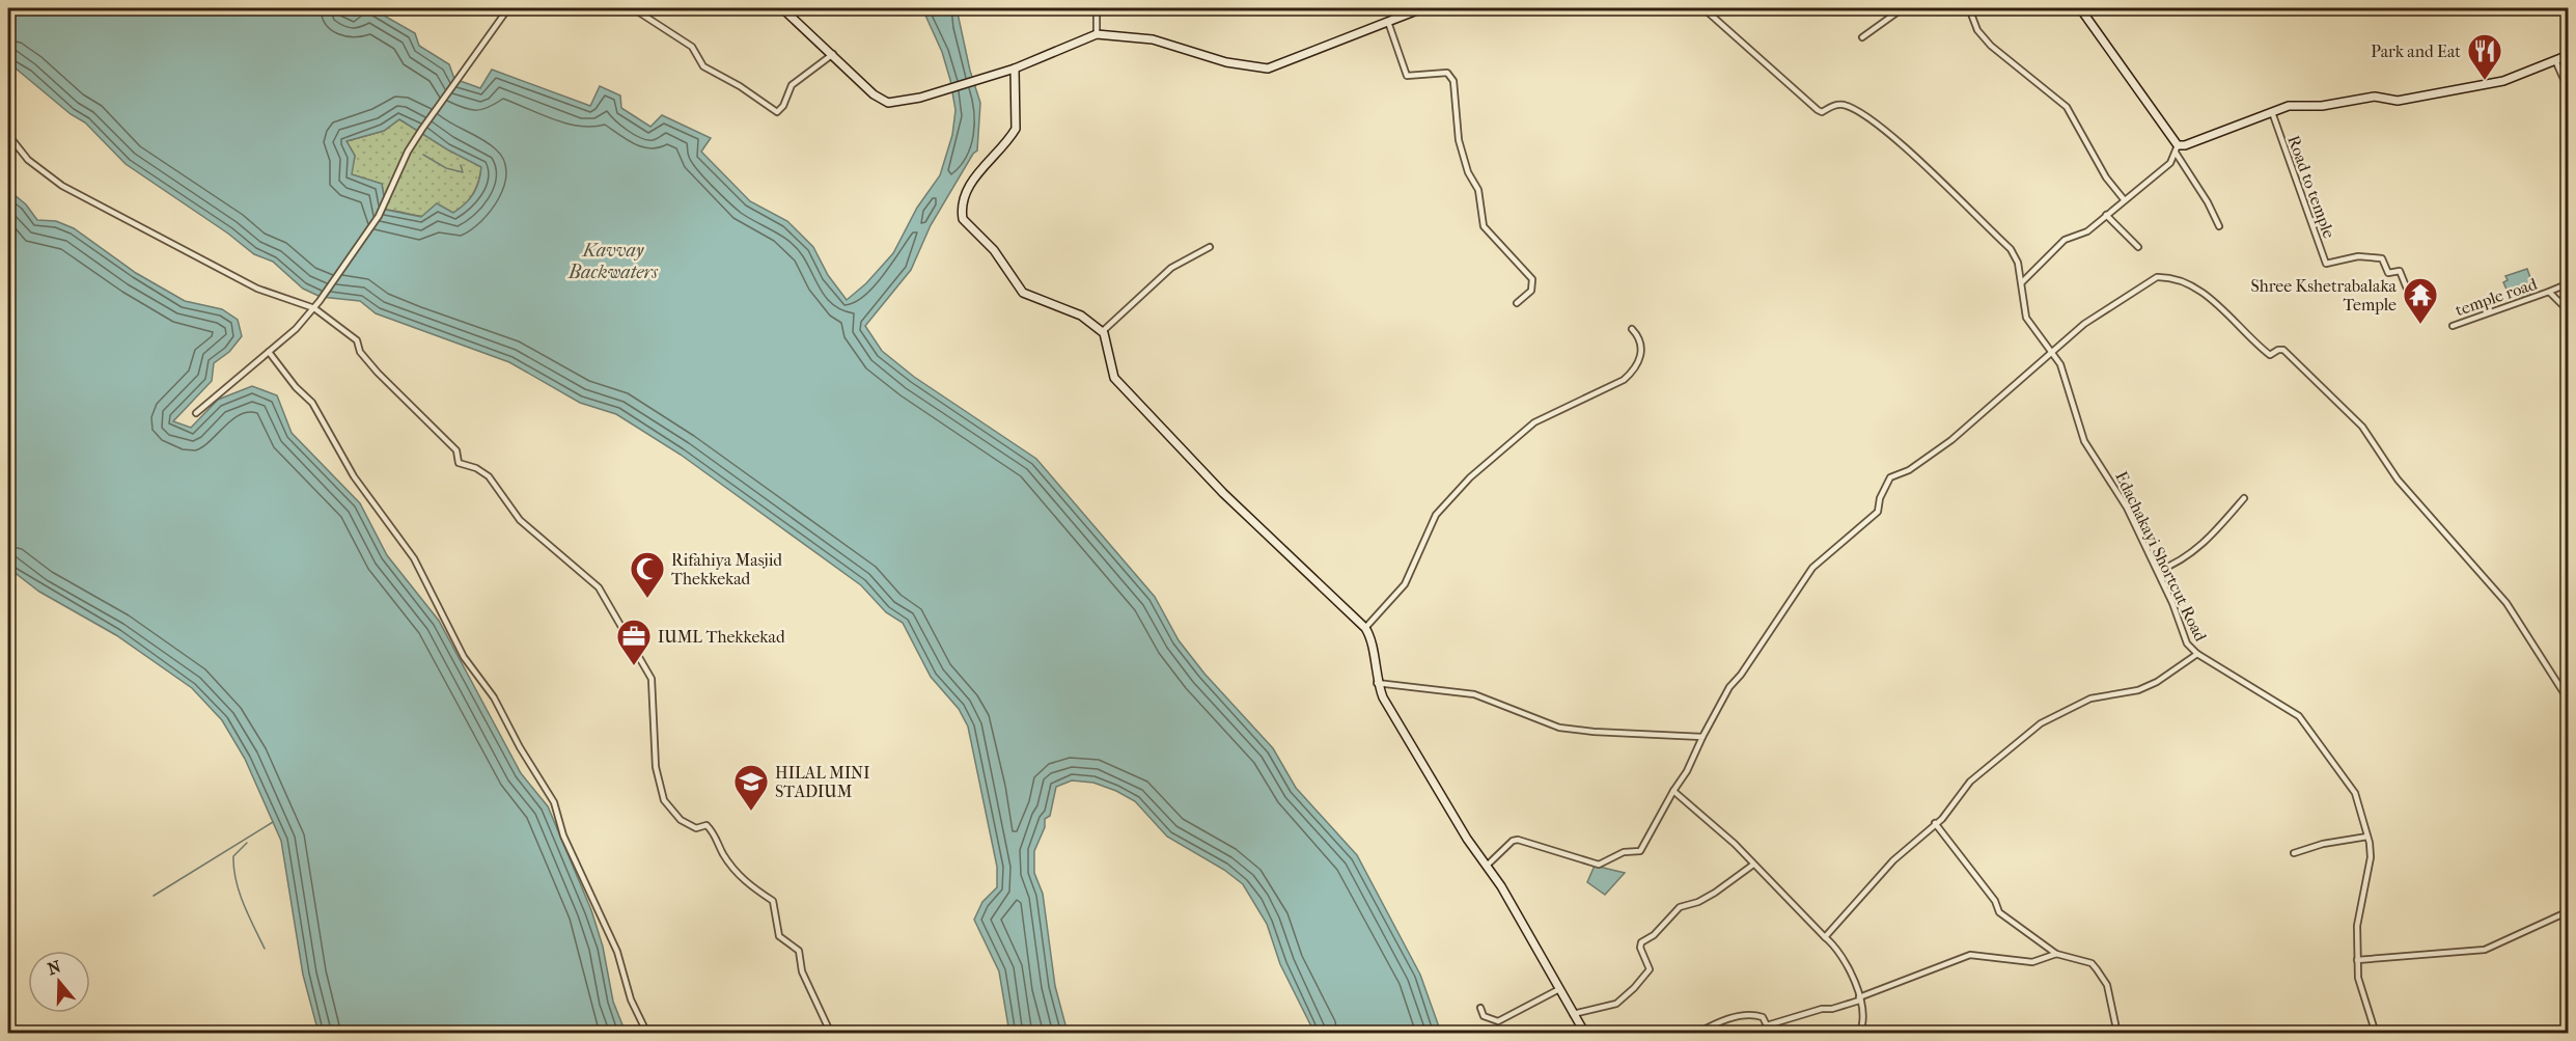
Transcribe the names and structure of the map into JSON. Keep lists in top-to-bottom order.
{
  "streets": {
    "street": ["Road to temple", "temple road", "Edachakayi Shortcut Road"]
  },
  "water": ["Kavvay Backwaters"],
  "places": {
    "restaurant": ["Park and Eat"],
    "temple": ["Shree Kshetrabalaka Temple"],
    "mosque": ["Rifahiya Masjid Thekkekad"],
    "office": ["IUML Thekkekad"],
    "school or university": ["HILAL MINI STADIUM"]
  },
  "north": "top"
}
